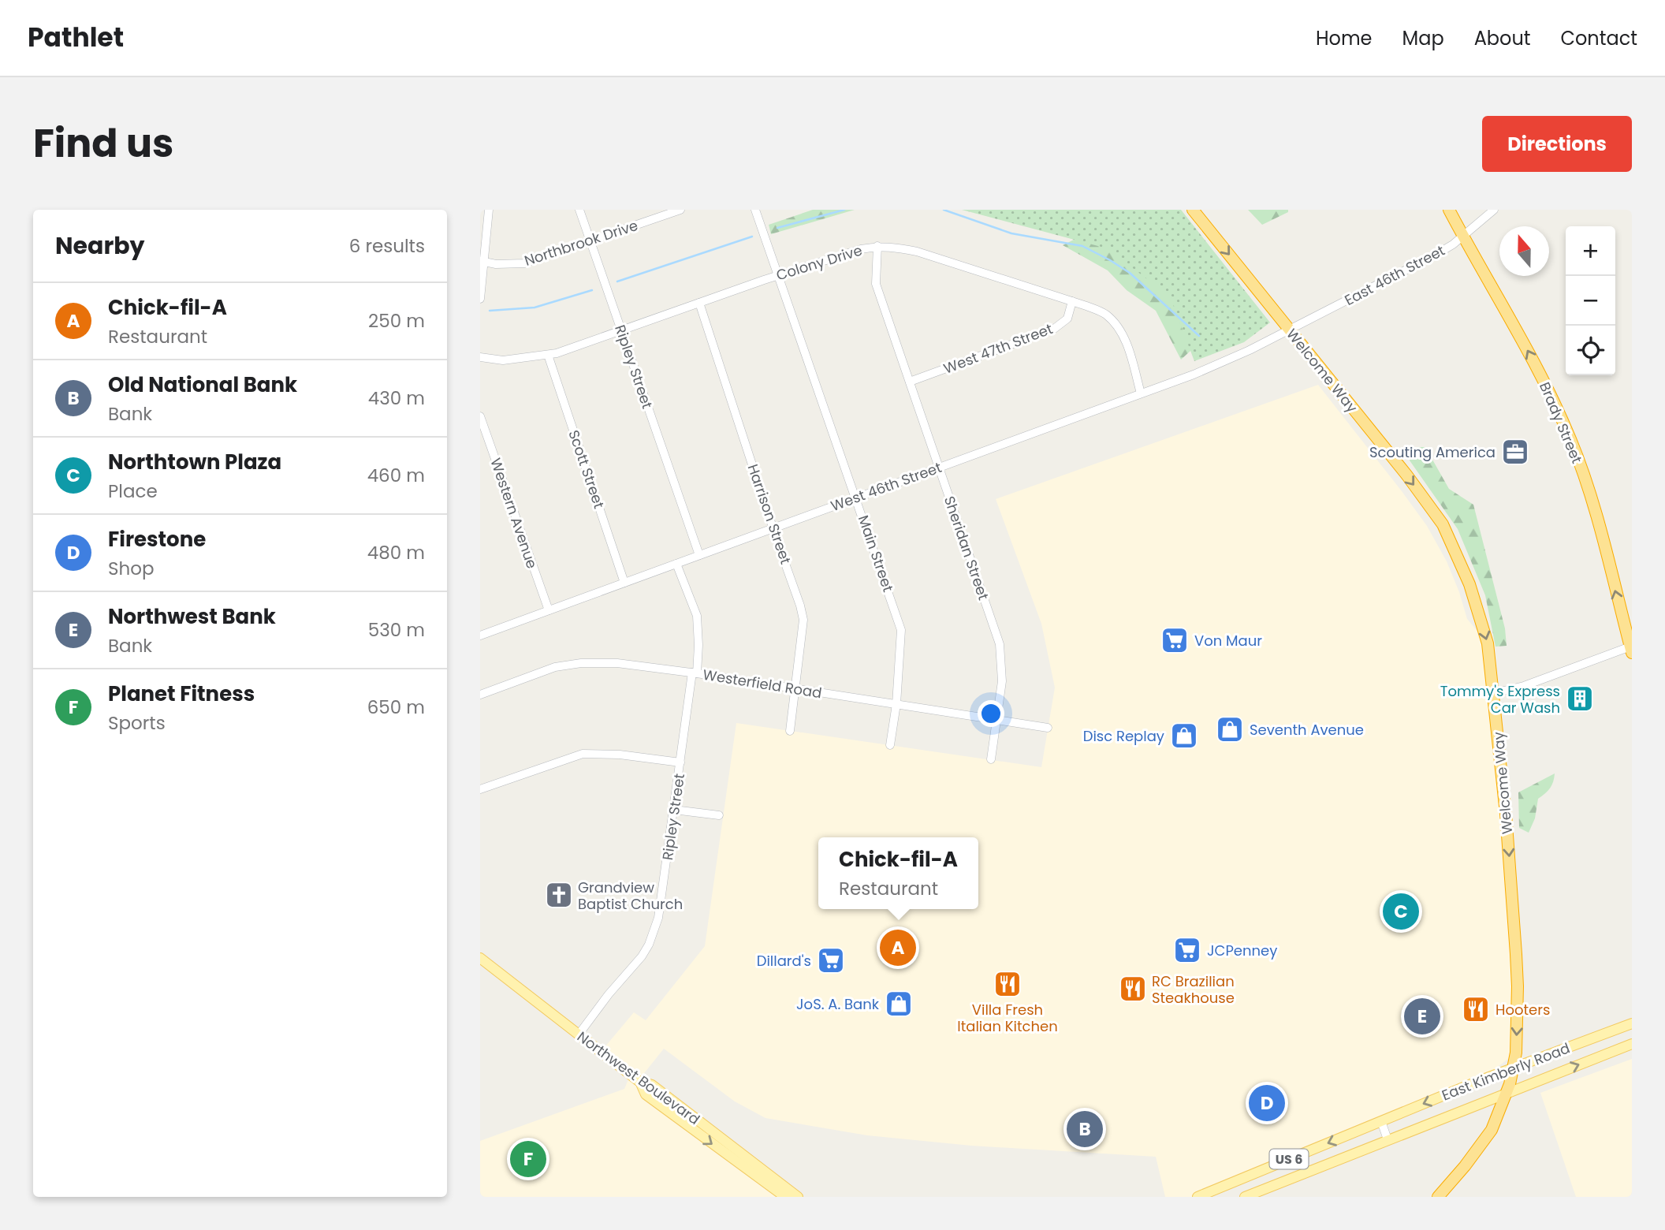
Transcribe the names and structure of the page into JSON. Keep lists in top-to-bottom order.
{
  "streets": {
    "highway": ["Welcome Way", "Brady Street"],
    "main road": ["East Kimberly Road", "Northwest Boulevard", "US 6"],
    "street": [
      "Northbrook Drive",
      "Colony Drive",
      "East 46th Street",
      "West 47th Street",
      "Ripley Street",
      "Scott Street",
      "West 46th Street",
      "Western Avenue",
      "Harrison Street",
      "Sheridan Street",
      "Main Street",
      "Westerfield Road"
    ]
  },
  "crossings": [
    ["Northbrook Drive", "Ripley Street"],
    ["Colony Drive", "West 47th Street"],
    ["Colony Drive", "Ripley Street"],
    ["Colony Drive", "Scott Street"],
    ["Colony Drive", "West 46th Street"],
    ["Colony Drive", "Harrison Street"],
    ["Colony Drive", "Sheridan Street"],
    ["Colony Drive", "Main Street"],
    ["East 46th Street", "Welcome Way"],
    ["East 46th Street", "Brady Street"],
    ["East 46th Street", "West 46th Street"],
    ["West 47th Street", "Sheridan Street"],
    ["Ripley Street", "West 46th Street"],
    ["Ripley Street", "Westerfield Road"],
    ["Ripley Street", "Northwest Boulevard"],
    ["Welcome Way", "West 46th Street"],
    ["Welcome Way", "East Kimberly Road"],
    ["Scott Street", "West 46th Street"],
    ["West 46th Street", "Western Avenue"],
    ["West 46th Street", "Harrison Street"],
    ["West 46th Street", "Sheridan Street"],
    ["West 46th Street", "Main Street"],
    ["Harrison Street", "Westerfield Road"],
    ["Sheridan Street", "Westerfield Road"],
    ["Main Street", "Westerfield Road"],
    ["East Kimberly Road", "US 6"]
  ],
  "one_way": ["Welcome Way", "Brady Street"],
  "places": {
    "office": ["Scouting America"],
    "supermarket": ["Von Maur", "JCPenney", "Dillard's"],
    "building": ["Tommy's Express Car Wash"],
    "shop": ["Seventh Avenue", "Disc Replay", "JoS. A. Bank"],
    "church": ["Grandview Baptist Church"],
    "restaurant": ["Villa Fresh Italian Kitchen", "RC Brazilian Steakhouse", "Hooters"]
  },
  "north": "top",
  "page": {
    "header": "Pathlet",
    "nav": [
      "Home",
      "Map",
      "About",
      "Contact"
    ],
    "title": "Find us",
    "buttons": "Directions",
    "heading": ["Nearby", "6 results"],
    "map_buttons": ["+", "−"],
    "list": [
      {
        "mark": "A",
        "name": "Chick-fil-A",
        "note": "Restaurant",
        "value": "250 m"
      },
      {
        "mark": "B",
        "name": "Old National Bank",
        "note": "Bank",
        "value": "430 m"
      },
      {
        "mark": "C",
        "name": "Northtown Plaza",
        "note": "Place",
        "value": "460 m"
      },
      {
        "mark": "D",
        "name": "Firestone",
        "note": "Shop",
        "value": "480 m"
      },
      {
        "mark": "E",
        "name": "Northwest Bank",
        "note": "Bank",
        "value": "530 m"
      },
      {
        "mark": "F",
        "name": "Planet Fitness",
        "note": "Sports",
        "value": "650 m"
      }
    ],
    "popup": ["Chick-fil-A", "Restaurant"],
    "pins": [
      "C",
      "A",
      "E",
      "D",
      "B",
      "F"
    ]
  }
}
